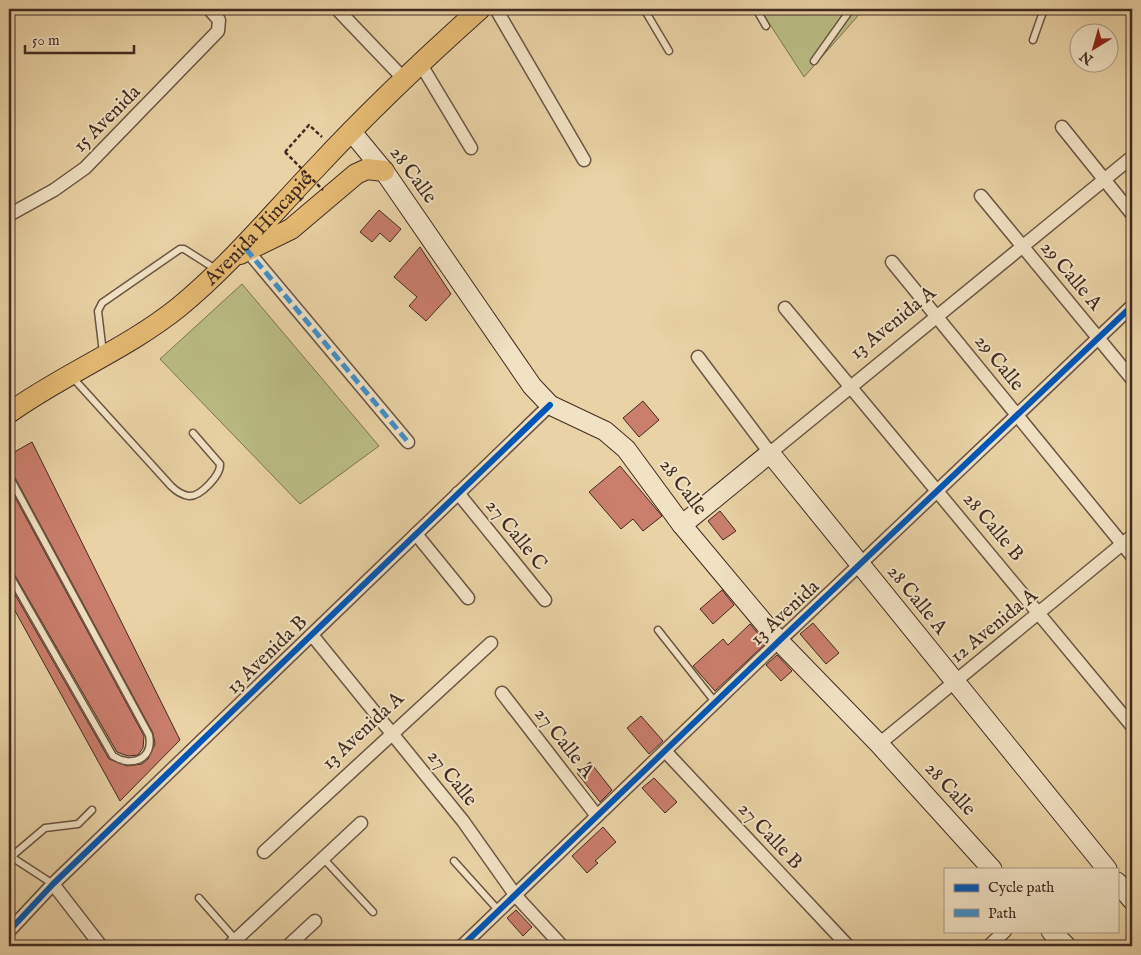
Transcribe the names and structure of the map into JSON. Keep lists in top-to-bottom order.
{
  "streets": {
    "main road": [
      "28 Calle",
      "Avenida Hincapié",
      "13 Avenida A",
      "28 Calle A"
    ],
    "street": [
      "15 Avenida",
      "29 Calle A",
      "29 Calle",
      "28 Calle B",
      "27 Calle C",
      "13 Avenida",
      "12 Avenida A",
      "13 Avenida B",
      "27 Calle A",
      "27 Calle",
      "27 Calle B"
    ]
  },
  "crossings": [
    ["28 Calle", "Avenida Hincapié"],
    ["28 Calle", "13 Avenida A"],
    ["28 Calle", "13 Avenida"],
    ["28 Calle", "12 Avenida A"],
    ["28 Calle", "13 Avenida B"],
    ["29 Calle A", "13 Avenida A"],
    ["29 Calle A", "13 Avenida"],
    ["13 Avenida A", "29 Calle"],
    ["13 Avenida A", "28 Calle B"],
    ["13 Avenida A", "28 Calle A"],
    ["13 Avenida A", "27 Calle"],
    ["29 Calle", "13 Avenida"],
    ["29 Calle", "12 Avenida A"],
    ["28 Calle B", "13 Avenida"],
    ["28 Calle B", "12 Avenida A"],
    ["27 Calle C", "13 Avenida B"],
    ["28 Calle A", "13 Avenida"],
    ["28 Calle A", "12 Avenida A"],
    ["13 Avenida", "27 Calle A"],
    ["13 Avenida", "27 Calle"],
    ["13 Avenida", "27 Calle B"],
    ["13 Avenida B", "27 Calle"]
  ],
  "legend": ["Cycle path", "Path"],
  "scale_bar": "50 m",
  "north": "bottom left"
}
